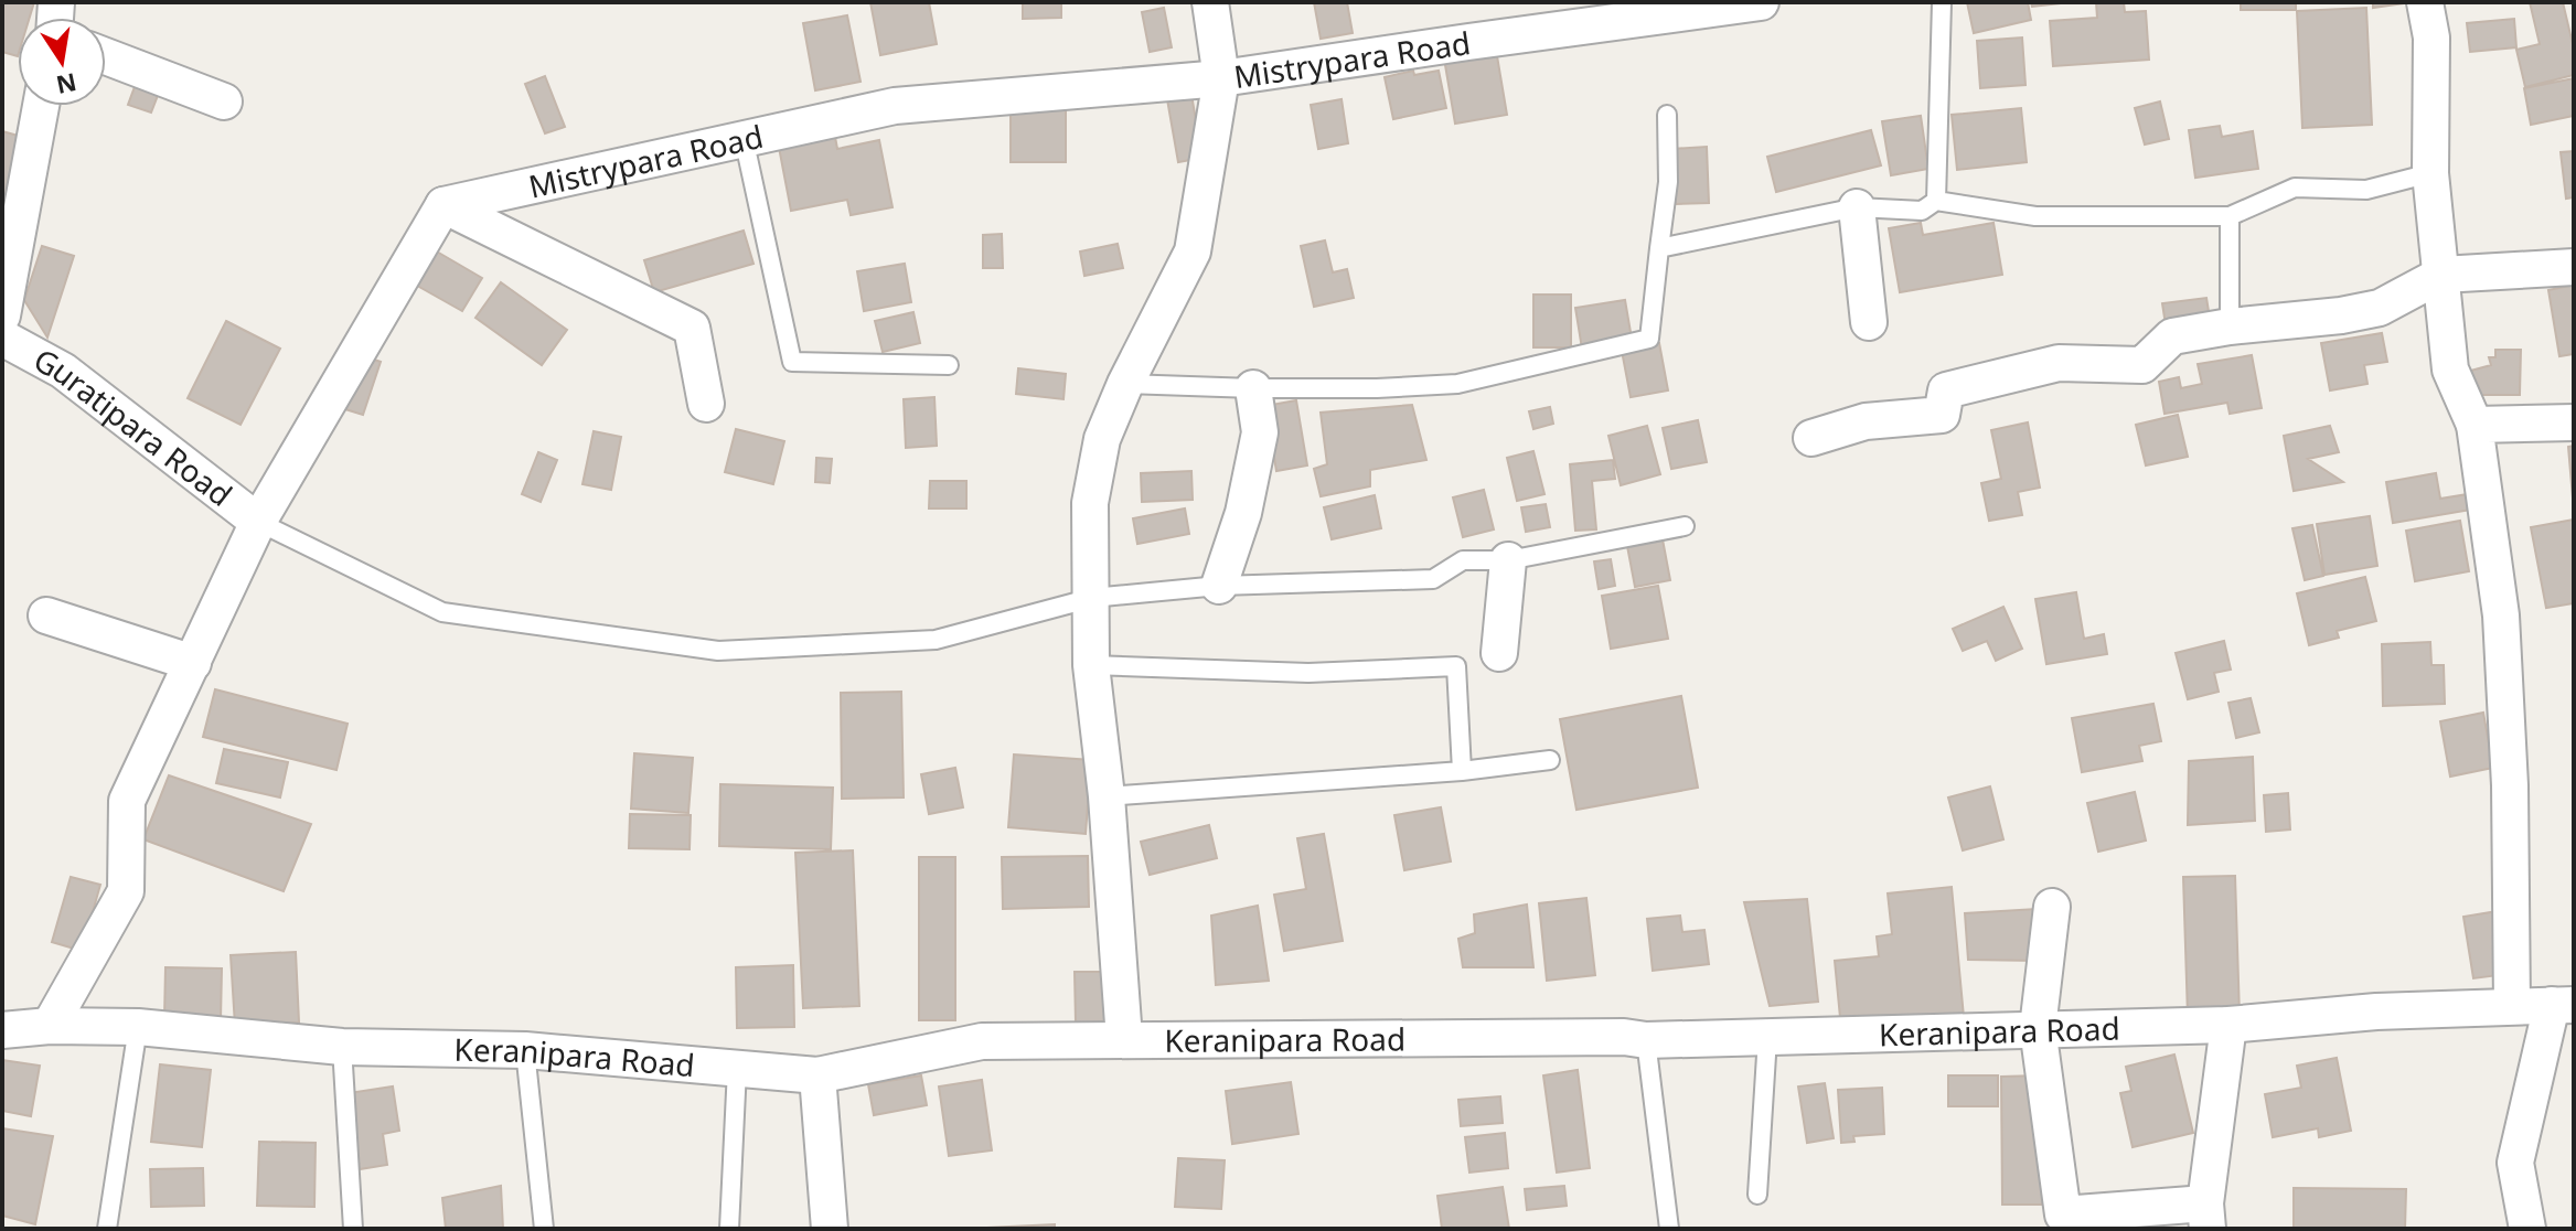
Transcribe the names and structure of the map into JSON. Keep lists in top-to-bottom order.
{
  "streets": {
    "street": ["Mistrypara Road", "Guratipara Road", "Keranipara Road"]
  },
  "north": "bottom"
}
